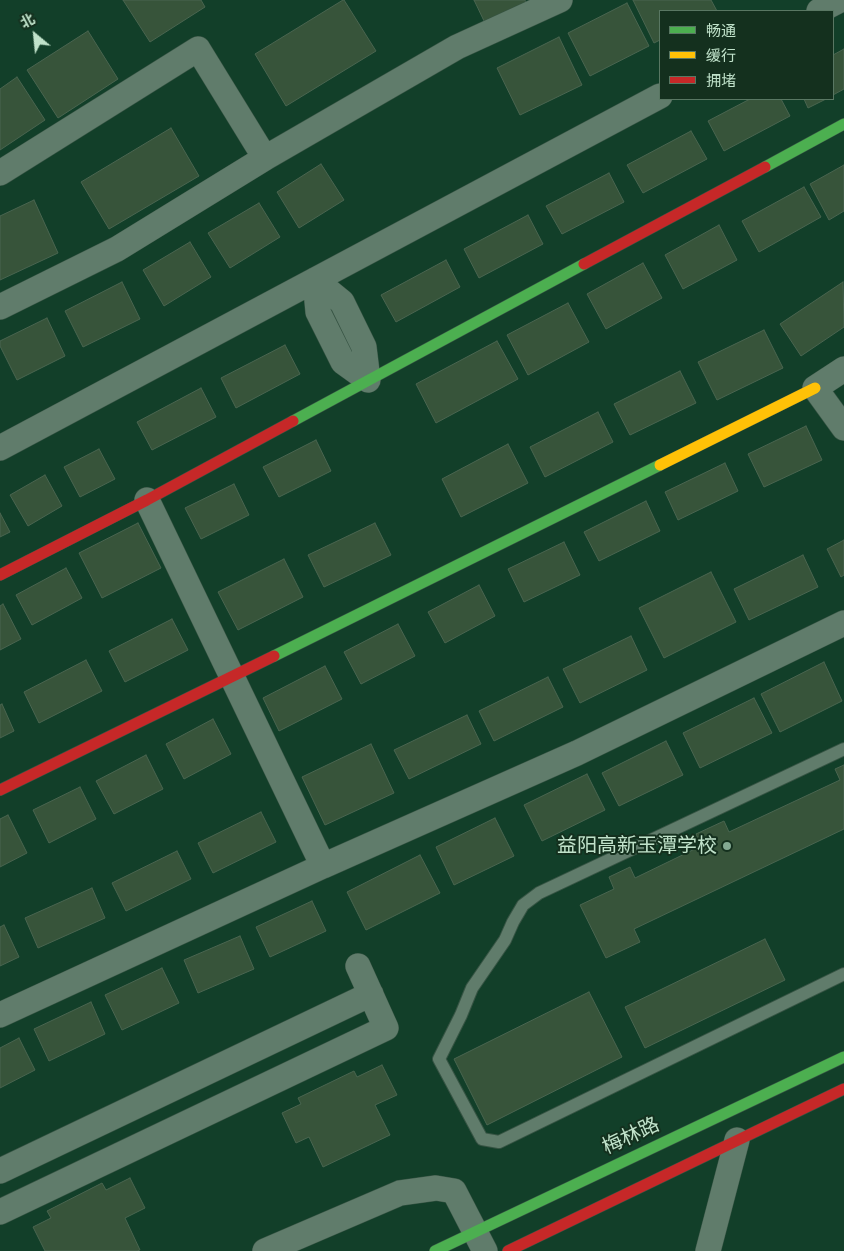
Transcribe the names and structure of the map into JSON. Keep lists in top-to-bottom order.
{
  "streets": {
    "street": ["梅林路"]
  },
  "places": ["益阳高新玉潭学校"],
  "legend": ["畅通", "缓行", "拥堵"],
  "north": "top left"
}
